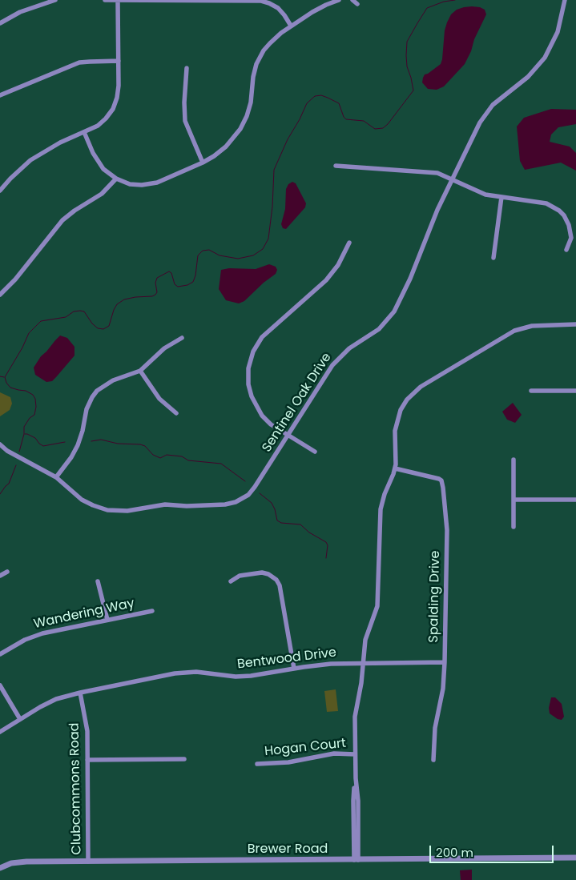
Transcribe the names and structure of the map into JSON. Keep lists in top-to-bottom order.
{
  "streets": {
    "street": [
      "Sentinel Oak Drive",
      "Spalding Drive",
      "Wandering Way",
      "Bentwood Drive",
      "Hogan Court",
      "Clubcommons Road",
      "Brewer Road"
    ]
  },
  "crossings": [
    ["Spalding Drive", "Bentwood Drive"],
    ["Bentwood Drive", "Clubcommons Road"],
    ["Clubcommons Road", "Brewer Road"]
  ],
  "scale_bar": "200 m"
}
